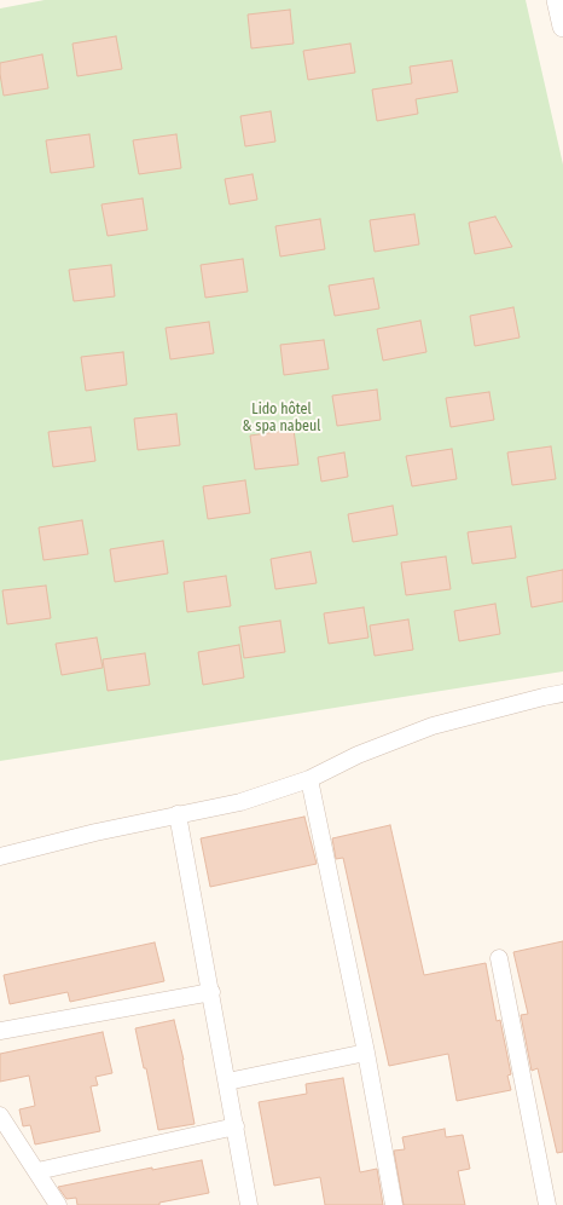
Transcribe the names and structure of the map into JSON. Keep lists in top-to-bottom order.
{
  "parks": ["Lido hôtel & spa nabeul"]
}
